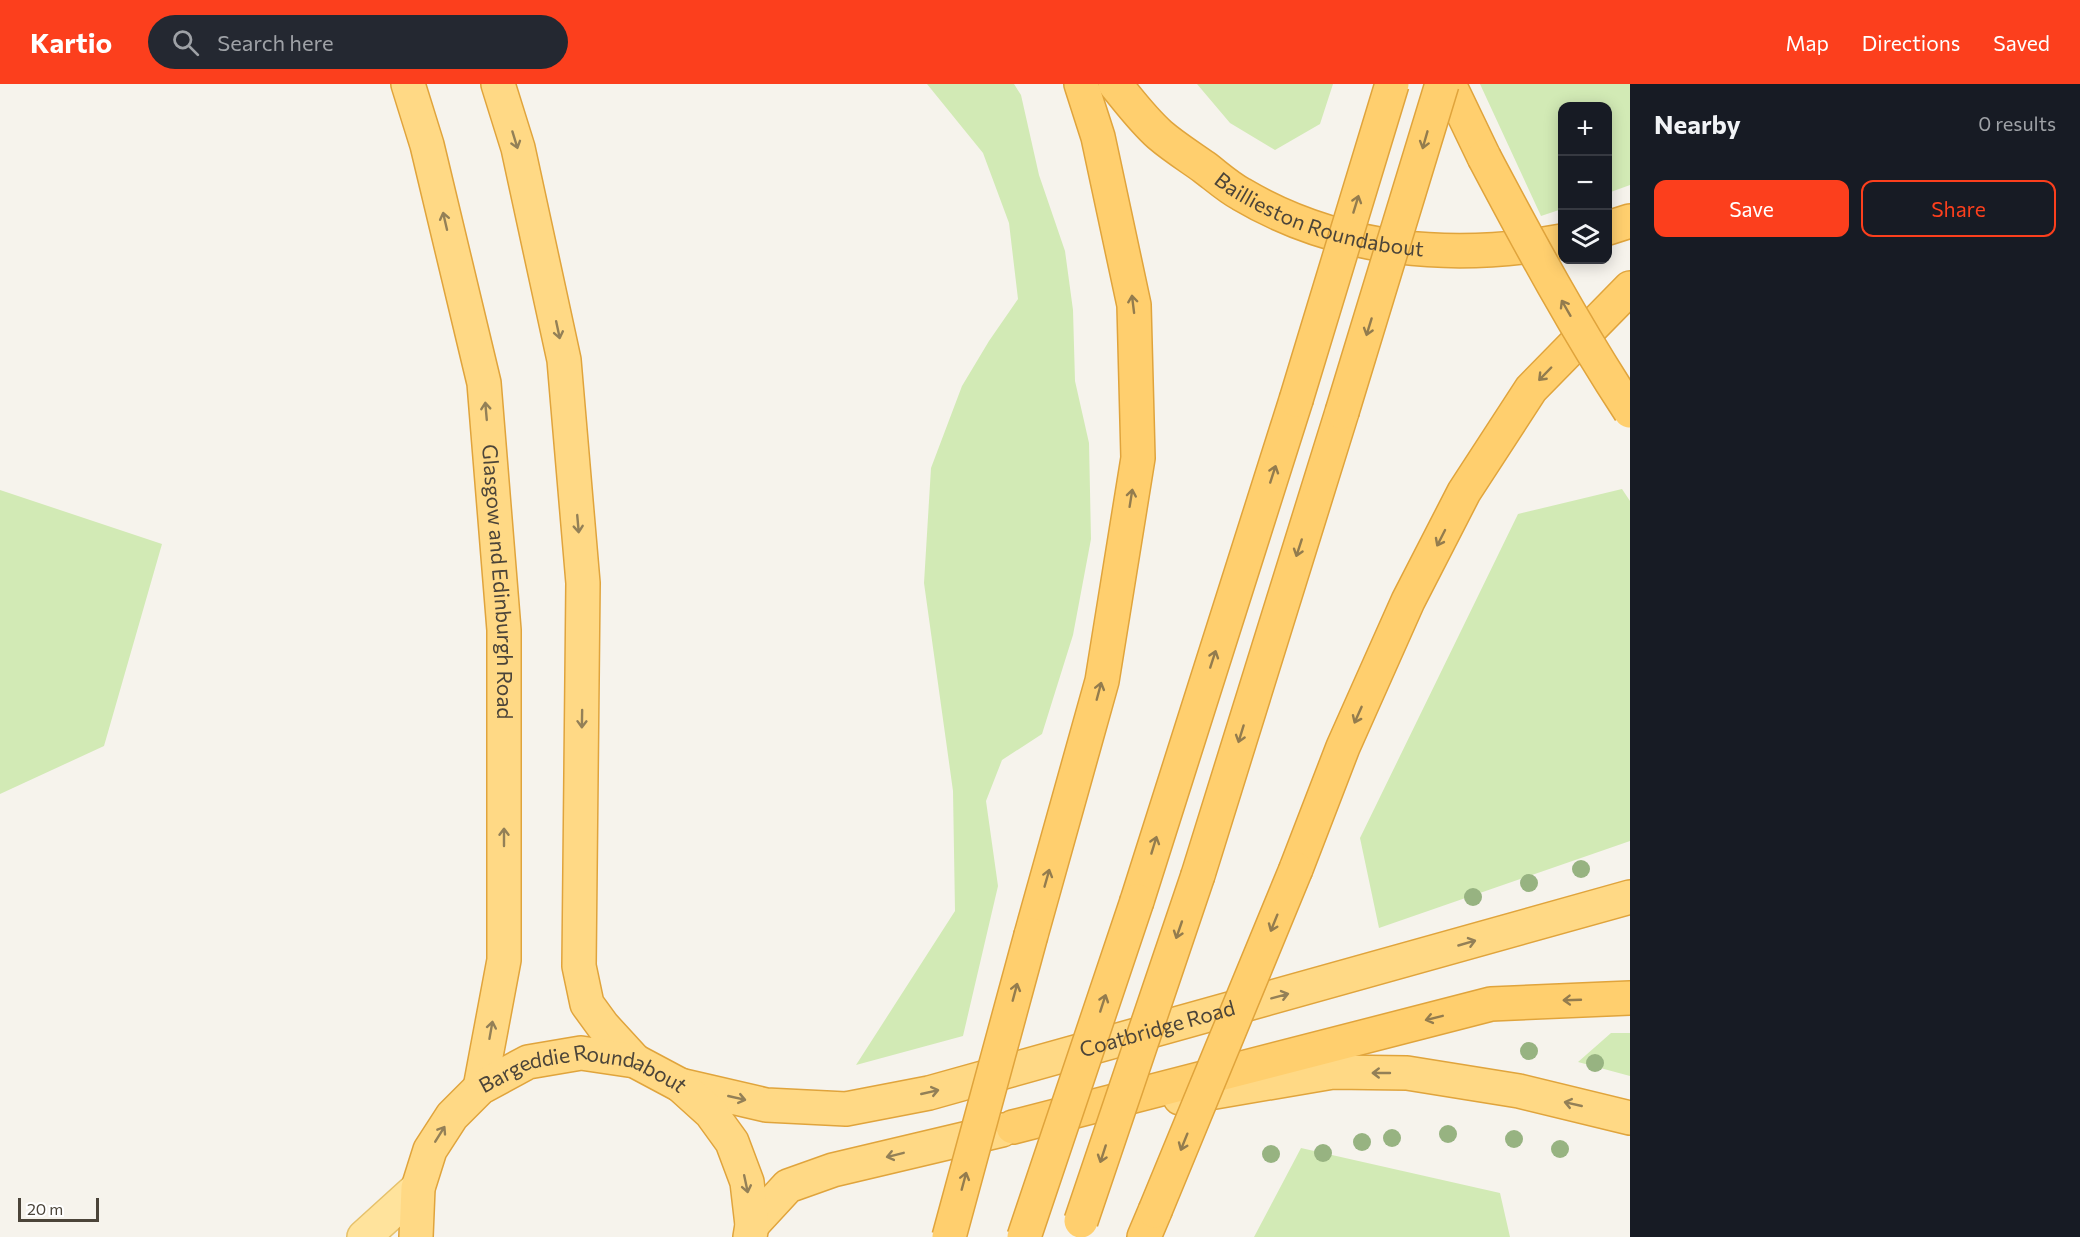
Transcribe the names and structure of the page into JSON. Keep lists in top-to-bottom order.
{
  "streets": {
    "highway": [
      "Baillieston Roundabout",
      "Glasgow and Edinburgh Road",
      "Coatbridge Road",
      "Bargeddie Roundabout"
    ]
  },
  "crossings": [
    ["Glasgow and Edinburgh Road", "Bargeddie Roundabout"],
    ["Coatbridge Road", "Bargeddie Roundabout"]
  ],
  "scale_bar": "20 m",
  "page": {
    "header": "Kartio",
    "search": "Search here",
    "nav": ["Map", "Directions", "Saved"],
    "heading": ["Nearby", "0 results"],
    "map_buttons": ["+", "−"],
    "buttons": ["Save", "Share"],
    "scale": "20 m"
  }
}
